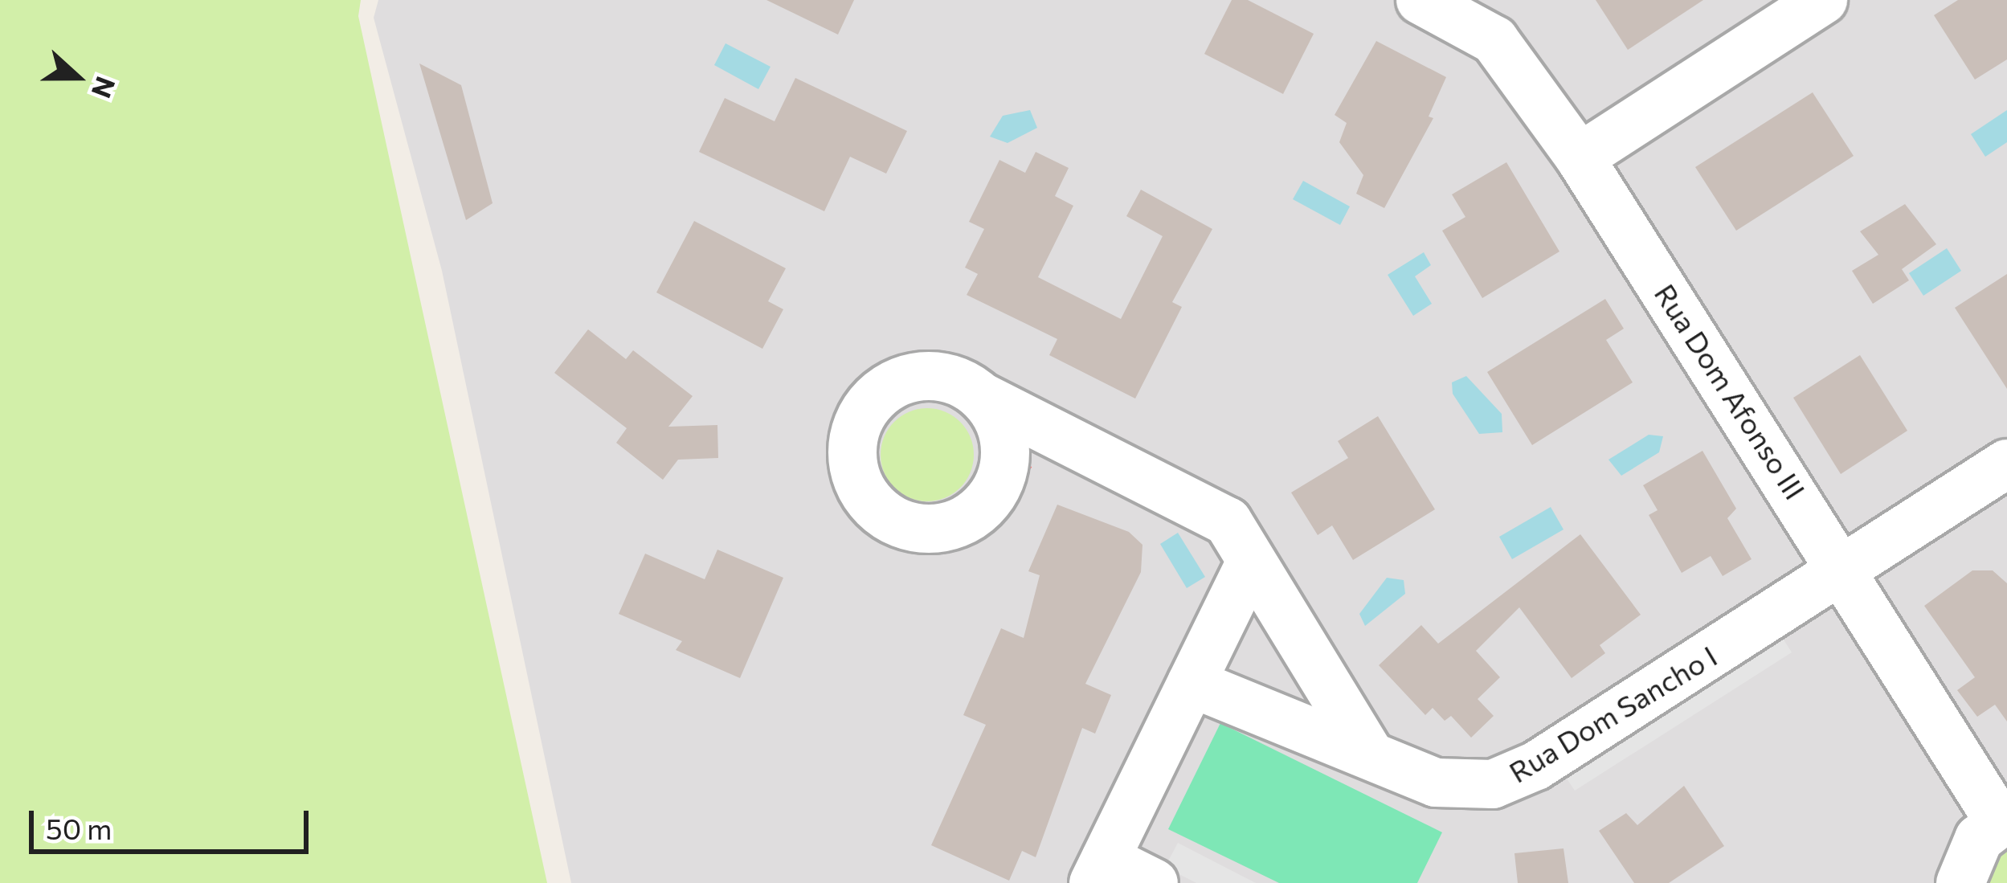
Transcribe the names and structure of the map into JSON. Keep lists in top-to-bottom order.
{
  "streets": {
    "street": ["Rua Dom Afonso III", "Rua Dom Sancho I"]
  },
  "crossings": [
    ["Rua Dom Afonso III", "Rua Dom Sancho I"]
  ],
  "scale_bar": "50 m",
  "north": "right"
}
